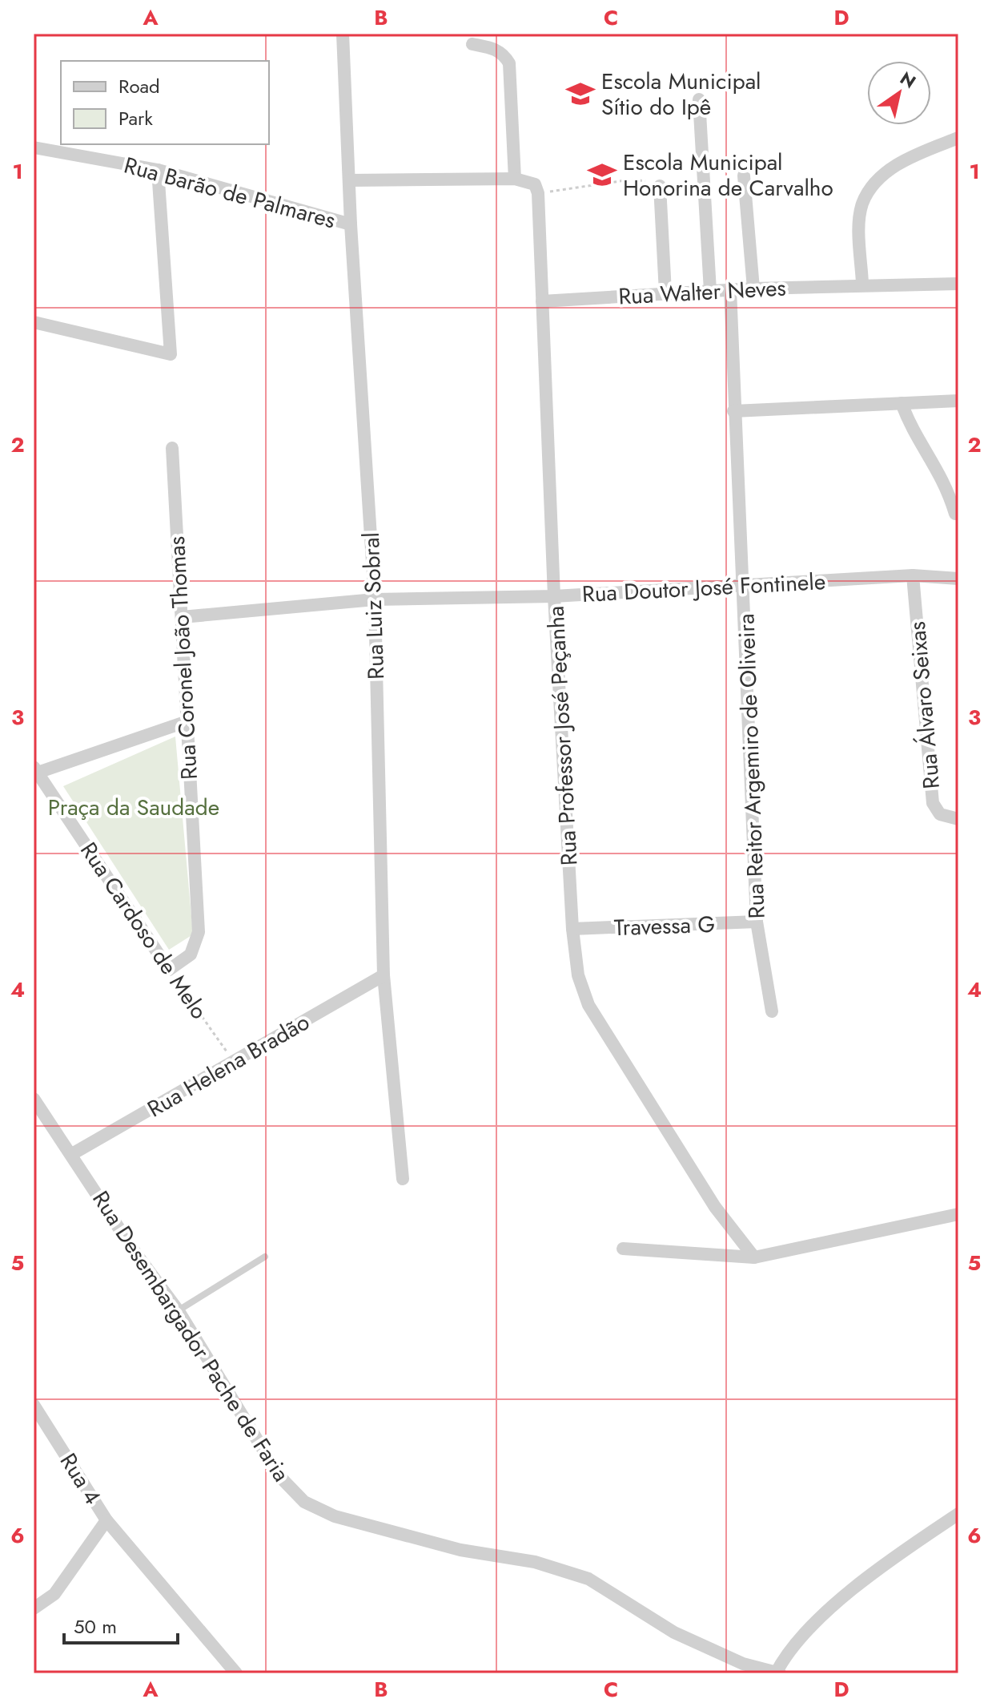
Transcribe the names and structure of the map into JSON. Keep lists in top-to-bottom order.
{
  "streets": {
    "street": [
      "Rua Barão de Palmares",
      "Rua Walter Neves",
      "Rua Doutor José Fontinele",
      "Rua Luiz Sobral",
      "Rua Coronel João Thomas",
      "Rua Álvaro Seixas",
      "Rua Professor José Peçanha",
      "Rua Reitor Argemiro de Oliveira",
      "Travessa G",
      "Rua Cardoso de Melo",
      "Rua Helena Bradão",
      "Rua Desembargador Pache de Faria",
      "Rua 4"
    ]
  },
  "crossings": [
    ["Rua Barão de Palmares", "Rua Luiz Sobral"],
    ["Rua Walter Neves", "Rua Professor José Peçanha"],
    ["Rua Walter Neves", "Rua Reitor Argemiro de Oliveira"],
    ["Rua Doutor José Fontinele", "Rua Luiz Sobral"],
    ["Rua Doutor José Fontinele", "Rua Coronel João Thomas"],
    ["Rua Doutor José Fontinele", "Rua Álvaro Seixas"],
    ["Rua Doutor José Fontinele", "Rua Professor José Peçanha"],
    ["Rua Doutor José Fontinele", "Rua Reitor Argemiro de Oliveira"],
    ["Rua Luiz Sobral", "Rua Helena Bradão"],
    ["Rua Coronel João Thomas", "Rua Cardoso de Melo"],
    ["Rua Professor José Peçanha", "Travessa G"],
    ["Rua Reitor Argemiro de Oliveira", "Travessa G"],
    ["Rua Cardoso de Melo", "Rua Helena Bradão"],
    ["Rua Helena Bradão", "Rua Desembargador Pache de Faria"]
  ],
  "parks": ["Praça da Saudade"],
  "places": {
    "school or university": ["Escola Municipal Sítio do Ipê", "Escola Municipal Honorina de Carvalho"]
  },
  "legend": ["Road", "Park"],
  "scale_bar": "50 m",
  "north": "top right",
  "grid": {
    "columns": [
      "A",
      "B",
      "C",
      "D"
    ],
    "rows": [
      "1",
      "2",
      "3",
      "4",
      "5",
      "6"
    ]
  }
}
